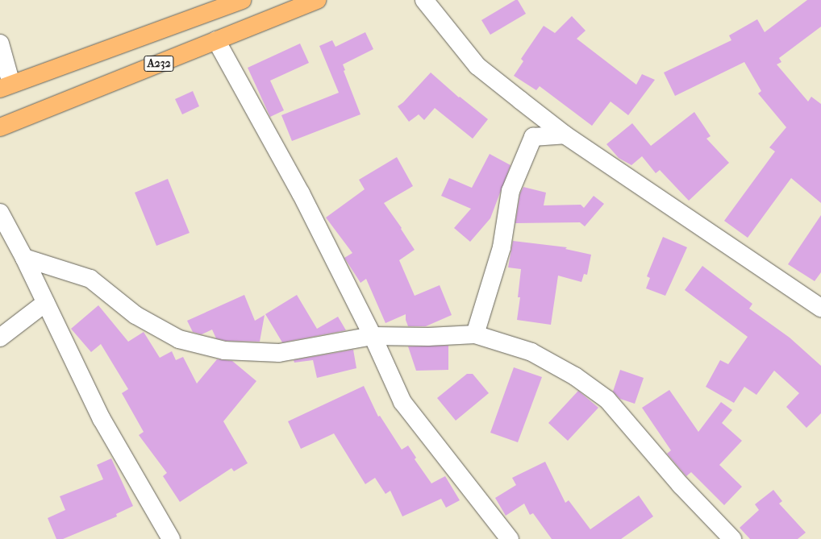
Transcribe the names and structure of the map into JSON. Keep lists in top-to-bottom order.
{
  "streets": {
    "highway": ["A232"]
  }
}
